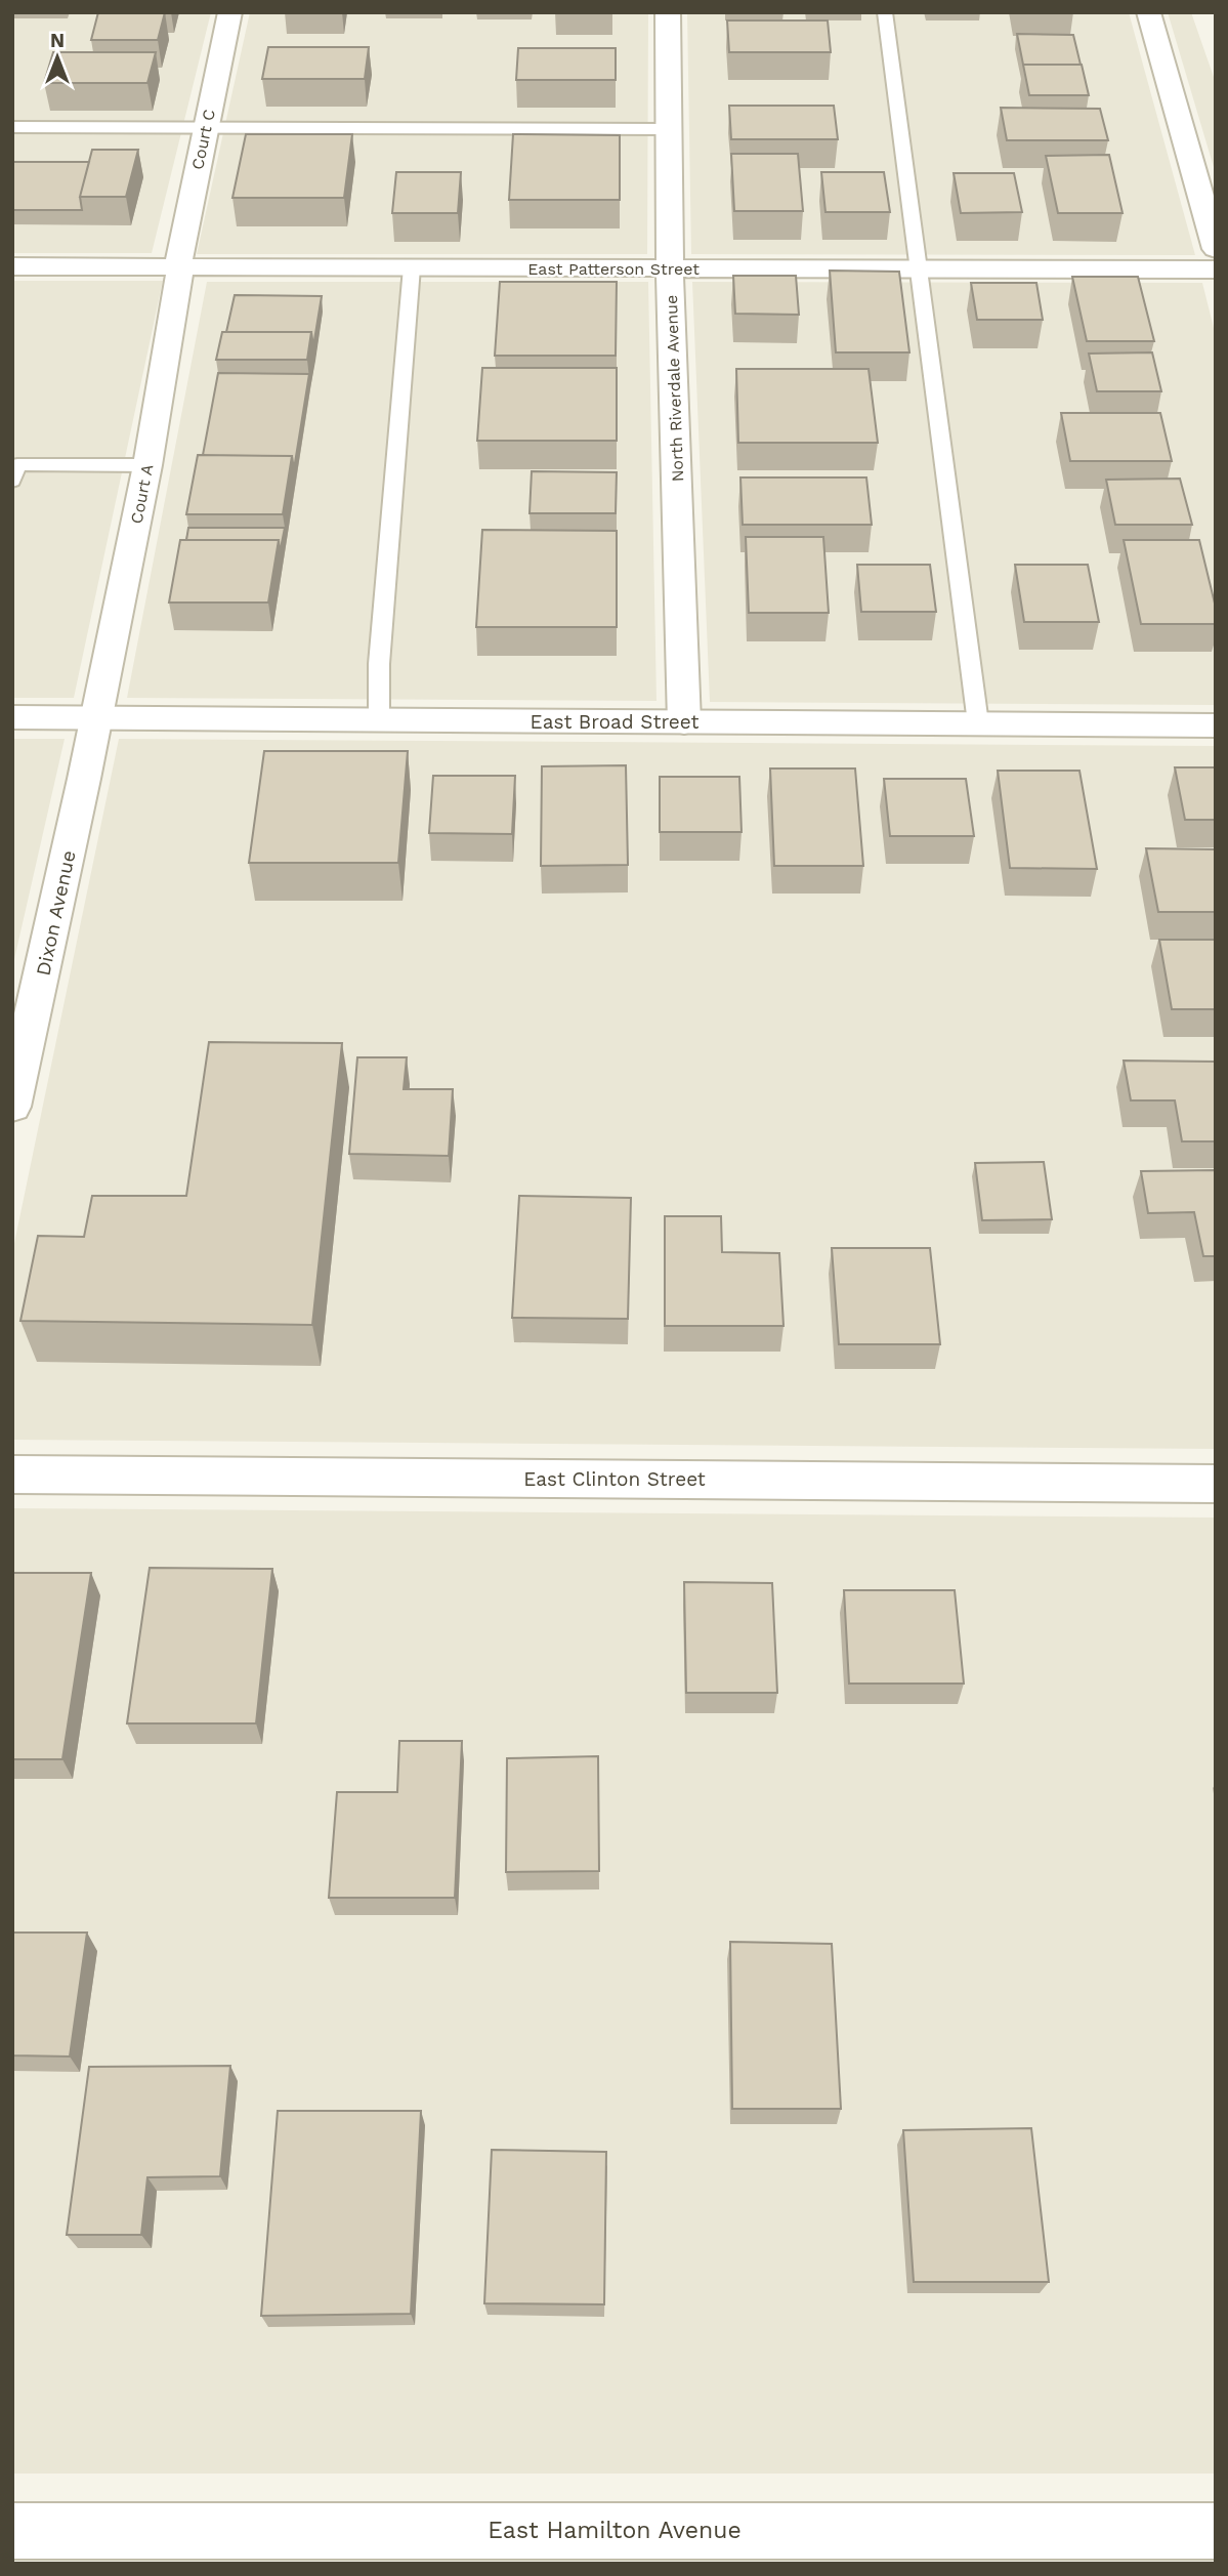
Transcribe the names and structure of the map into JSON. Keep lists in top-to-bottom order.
{
  "streets": {
    "street": [
      "Court C",
      "East Patterson Street",
      "North Riverdale Avenue",
      "Court A",
      "East Broad Street",
      "Dixon Avenue",
      "East Clinton Street",
      "East Hamilton Avenue"
    ]
  },
  "crossings": [
    ["Court C", "East Patterson Street"],
    ["Court C", "Court A"],
    ["East Patterson Street", "North Riverdale Avenue"],
    ["East Patterson Street", "Court A"],
    ["North Riverdale Avenue", "East Broad Street"],
    ["Court A", "East Broad Street"],
    ["Court A", "Dixon Avenue"],
    ["East Broad Street", "Dixon Avenue"]
  ],
  "north": "top"
}
